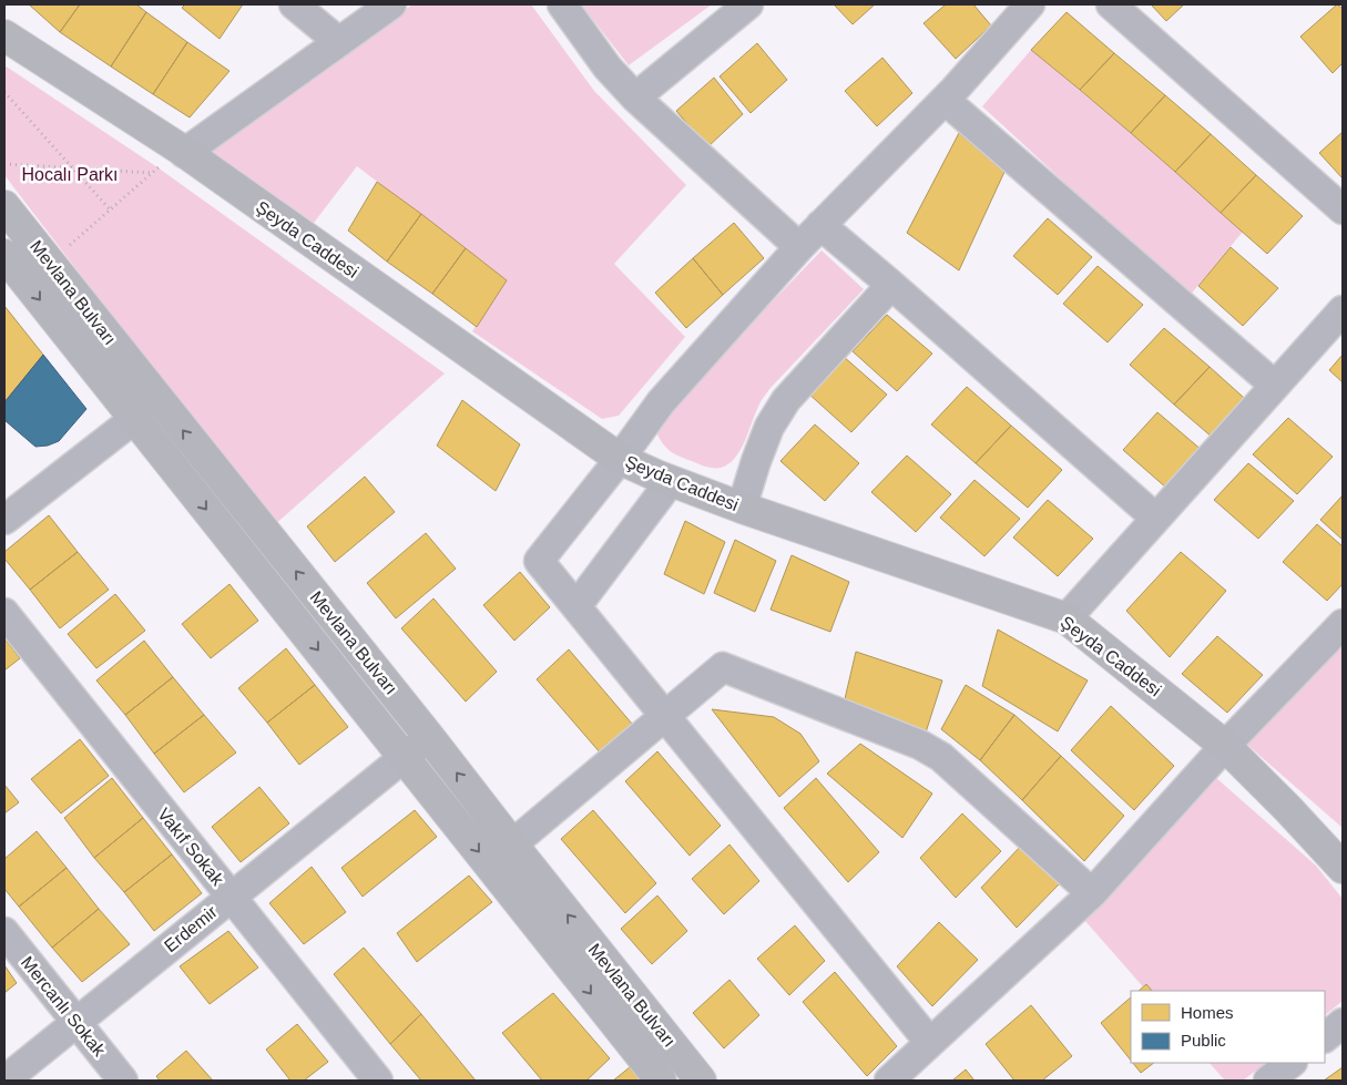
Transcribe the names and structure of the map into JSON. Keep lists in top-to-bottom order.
{
  "streets": {
    "street": [
      "Şeyda Caddesi",
      "Mevlana Bulvarı",
      "Vakıf Sokak",
      "Erdemir",
      "Mercanlı Sokak"
    ]
  },
  "crossings": [
    ["Mevlana Bulvarı", "Erdemir"],
    ["Vakıf Sokak", "Erdemir"],
    ["Erdemir", "Mercanlı Sokak"]
  ],
  "parks": ["Hocalı Parkı"],
  "legend": ["Homes", "Public"]
}
